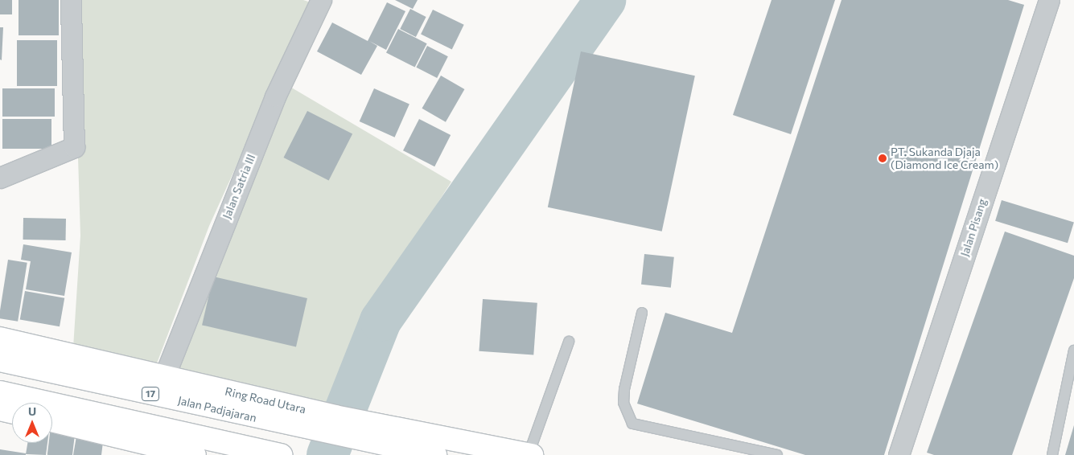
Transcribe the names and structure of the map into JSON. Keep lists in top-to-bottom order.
{
  "streets": {
    "main road": ["17", "Ring Road Utara", "Jalan Padjajaran"],
    "street": ["Jalan Satria III", "Jalan Pisang"]
  },
  "crossings": [
    ["Jalan Satria III", "Ring Road Utara"],
    ["Ring Road Utara", "Jalan Padjajaran"]
  ],
  "places": ["PT. Sukanda Djaja (Diamond Ice Cream)"],
  "north": "top"
}
